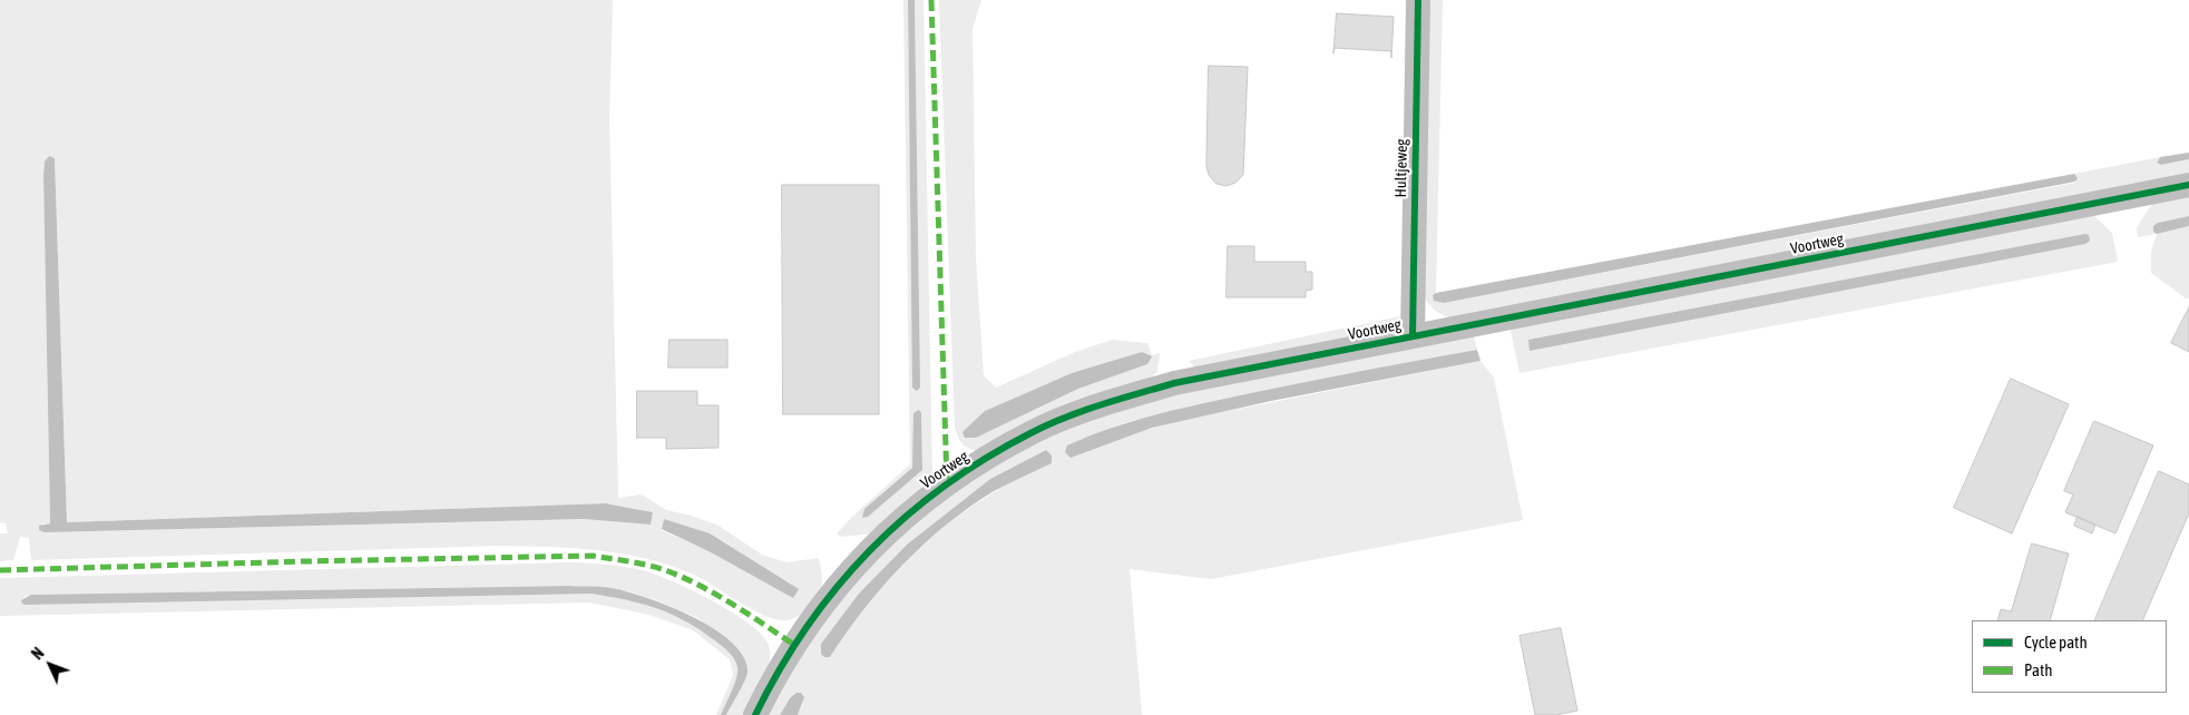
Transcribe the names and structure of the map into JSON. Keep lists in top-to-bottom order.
{
  "streets": {
    "street": ["Hultjeweg", "Voortweg"]
  },
  "crossings": [
    ["Hultjeweg", "Voortweg"]
  ],
  "legend": ["Cycle path", "Path"],
  "north": "top left"
}
